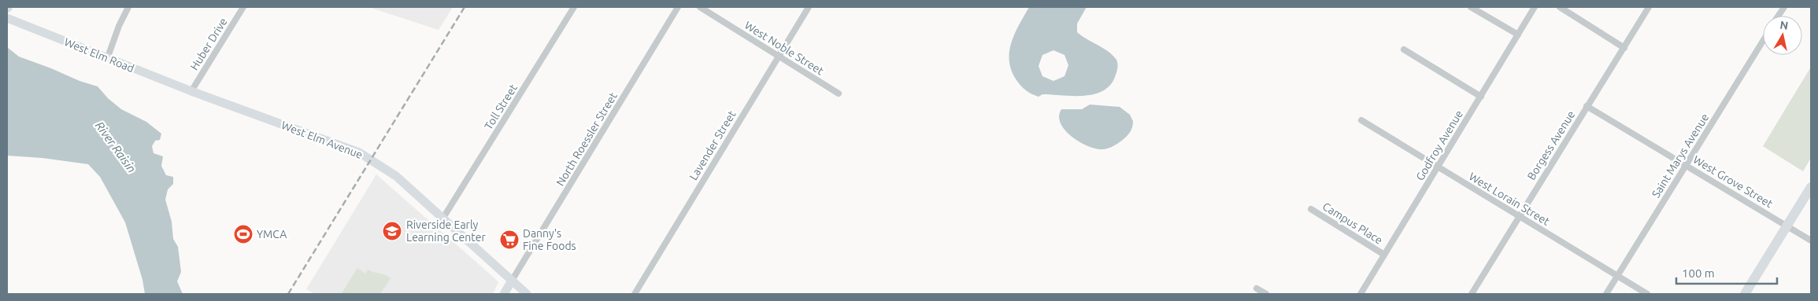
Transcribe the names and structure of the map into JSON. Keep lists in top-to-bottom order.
{
  "streets": {
    "street": [
      "Huber Drive",
      "West Noble Street",
      "West Elm Road",
      "Toll Street",
      "North Roessler Street",
      "West Elm Avenue",
      "Lavender Street",
      "Godfroy Avenue",
      "Borgess Avenue",
      "Saint Marys Avenue",
      "West Grove Street",
      "West Lorain Street",
      "Campus Place"
    ]
  },
  "crossings": [
    ["Huber Drive", "West Elm Road"],
    ["Huber Drive", "West Elm Avenue"],
    ["West Noble Street", "Lavender Street"],
    ["West Elm Road", "West Elm Avenue"],
    ["Toll Street", "West Elm Avenue"],
    ["North Roessler Street", "West Elm Avenue"],
    ["Godfroy Avenue", "West Lorain Street"],
    ["Godfroy Avenue", "Campus Place"],
    ["Borgess Avenue", "West Grove Street"],
    ["Borgess Avenue", "West Lorain Street"],
    ["Saint Marys Avenue", "West Grove Street"],
    ["Saint Marys Avenue", "West Lorain Street"]
  ],
  "water": ["River Raisin"],
  "places": {
    "school or university": ["Riverside Early Learning Center"],
    "sports": ["YMCA"],
    "supermarket": ["Danny's Fine Foods"]
  },
  "scale_bar": "100 m",
  "north": "top"
}
